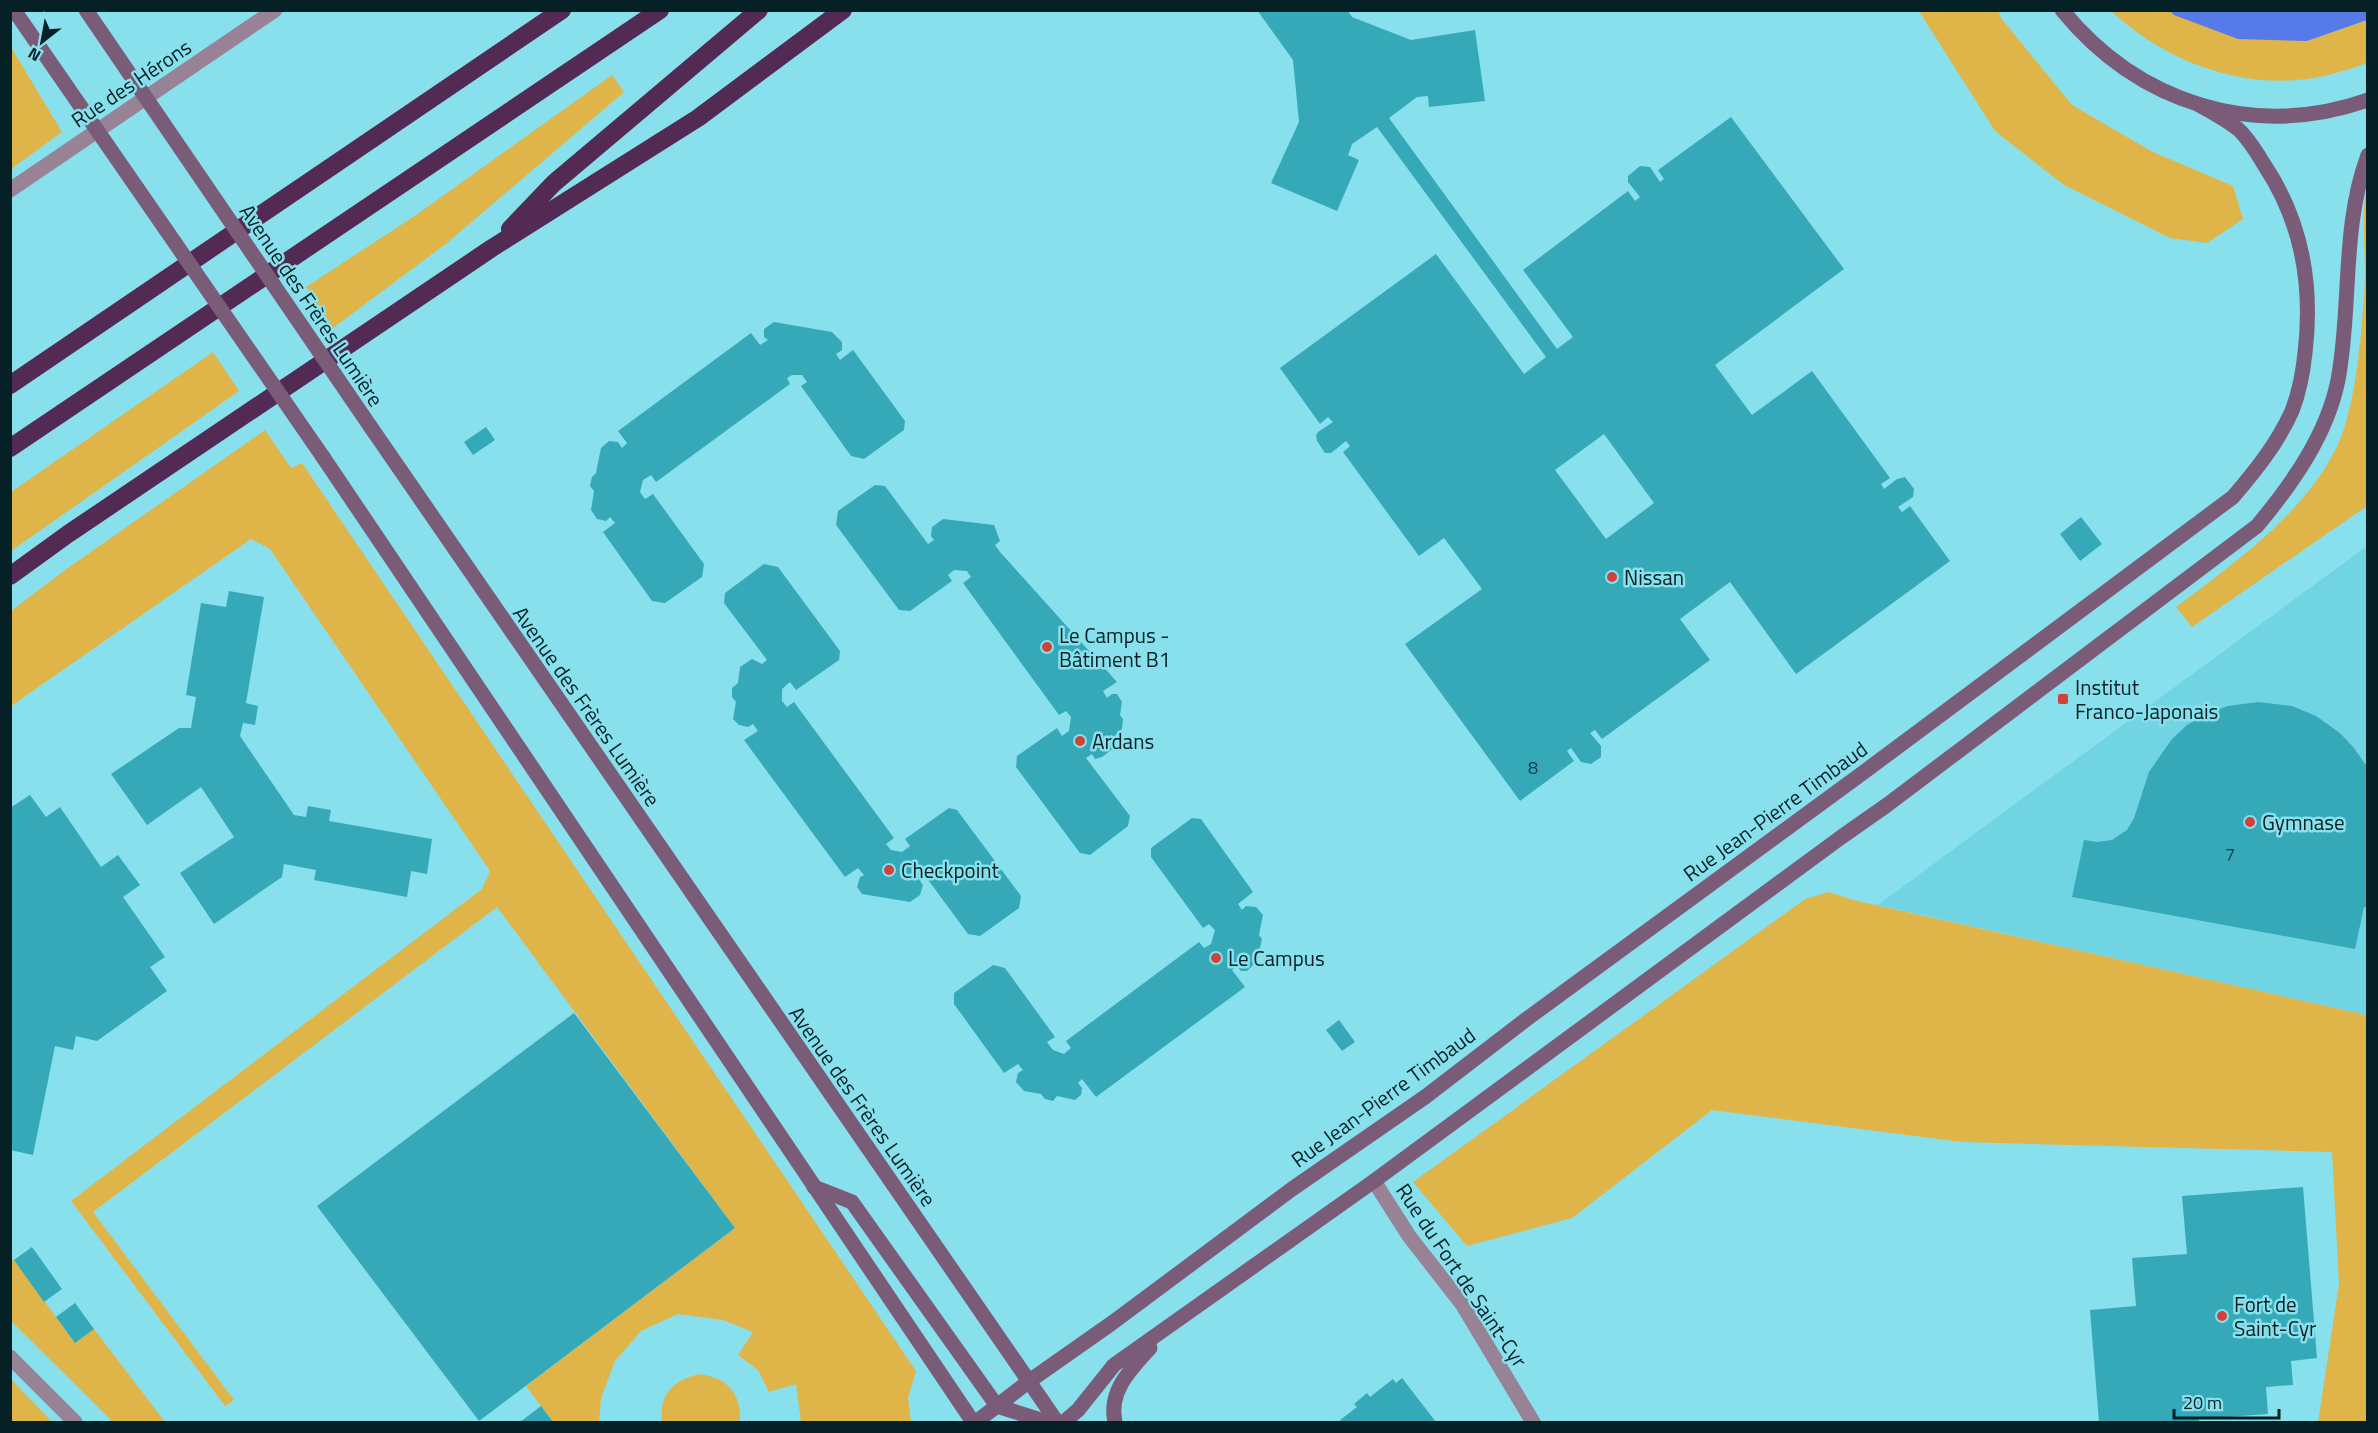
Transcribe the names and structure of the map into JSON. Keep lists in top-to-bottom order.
{
  "streets": {
    "main road": ["Avenue des Frères Lumière", "Rue Jean-Pierre Timbaud"],
    "street": ["Rue des Hérons", "Rue du Fort de Saint-Cyr"]
  },
  "crossings": [
    ["Avenue des Frères Lumière", "Rue Jean-Pierre Timbaud"]
  ],
  "places": {
    "other": [
      "Nissan",
      "Le Campus - Bâtiment B1",
      "Ardans",
      "Gymnase",
      "Checkpoint",
      "Le Campus",
      "Fort de Saint-Cyr"
    ],
    "transit": ["Institut Franco-Japonais"]
  },
  "house_numbers": ["8", "7"],
  "scale_bar": "20 m",
  "north": "bottom left"
}
